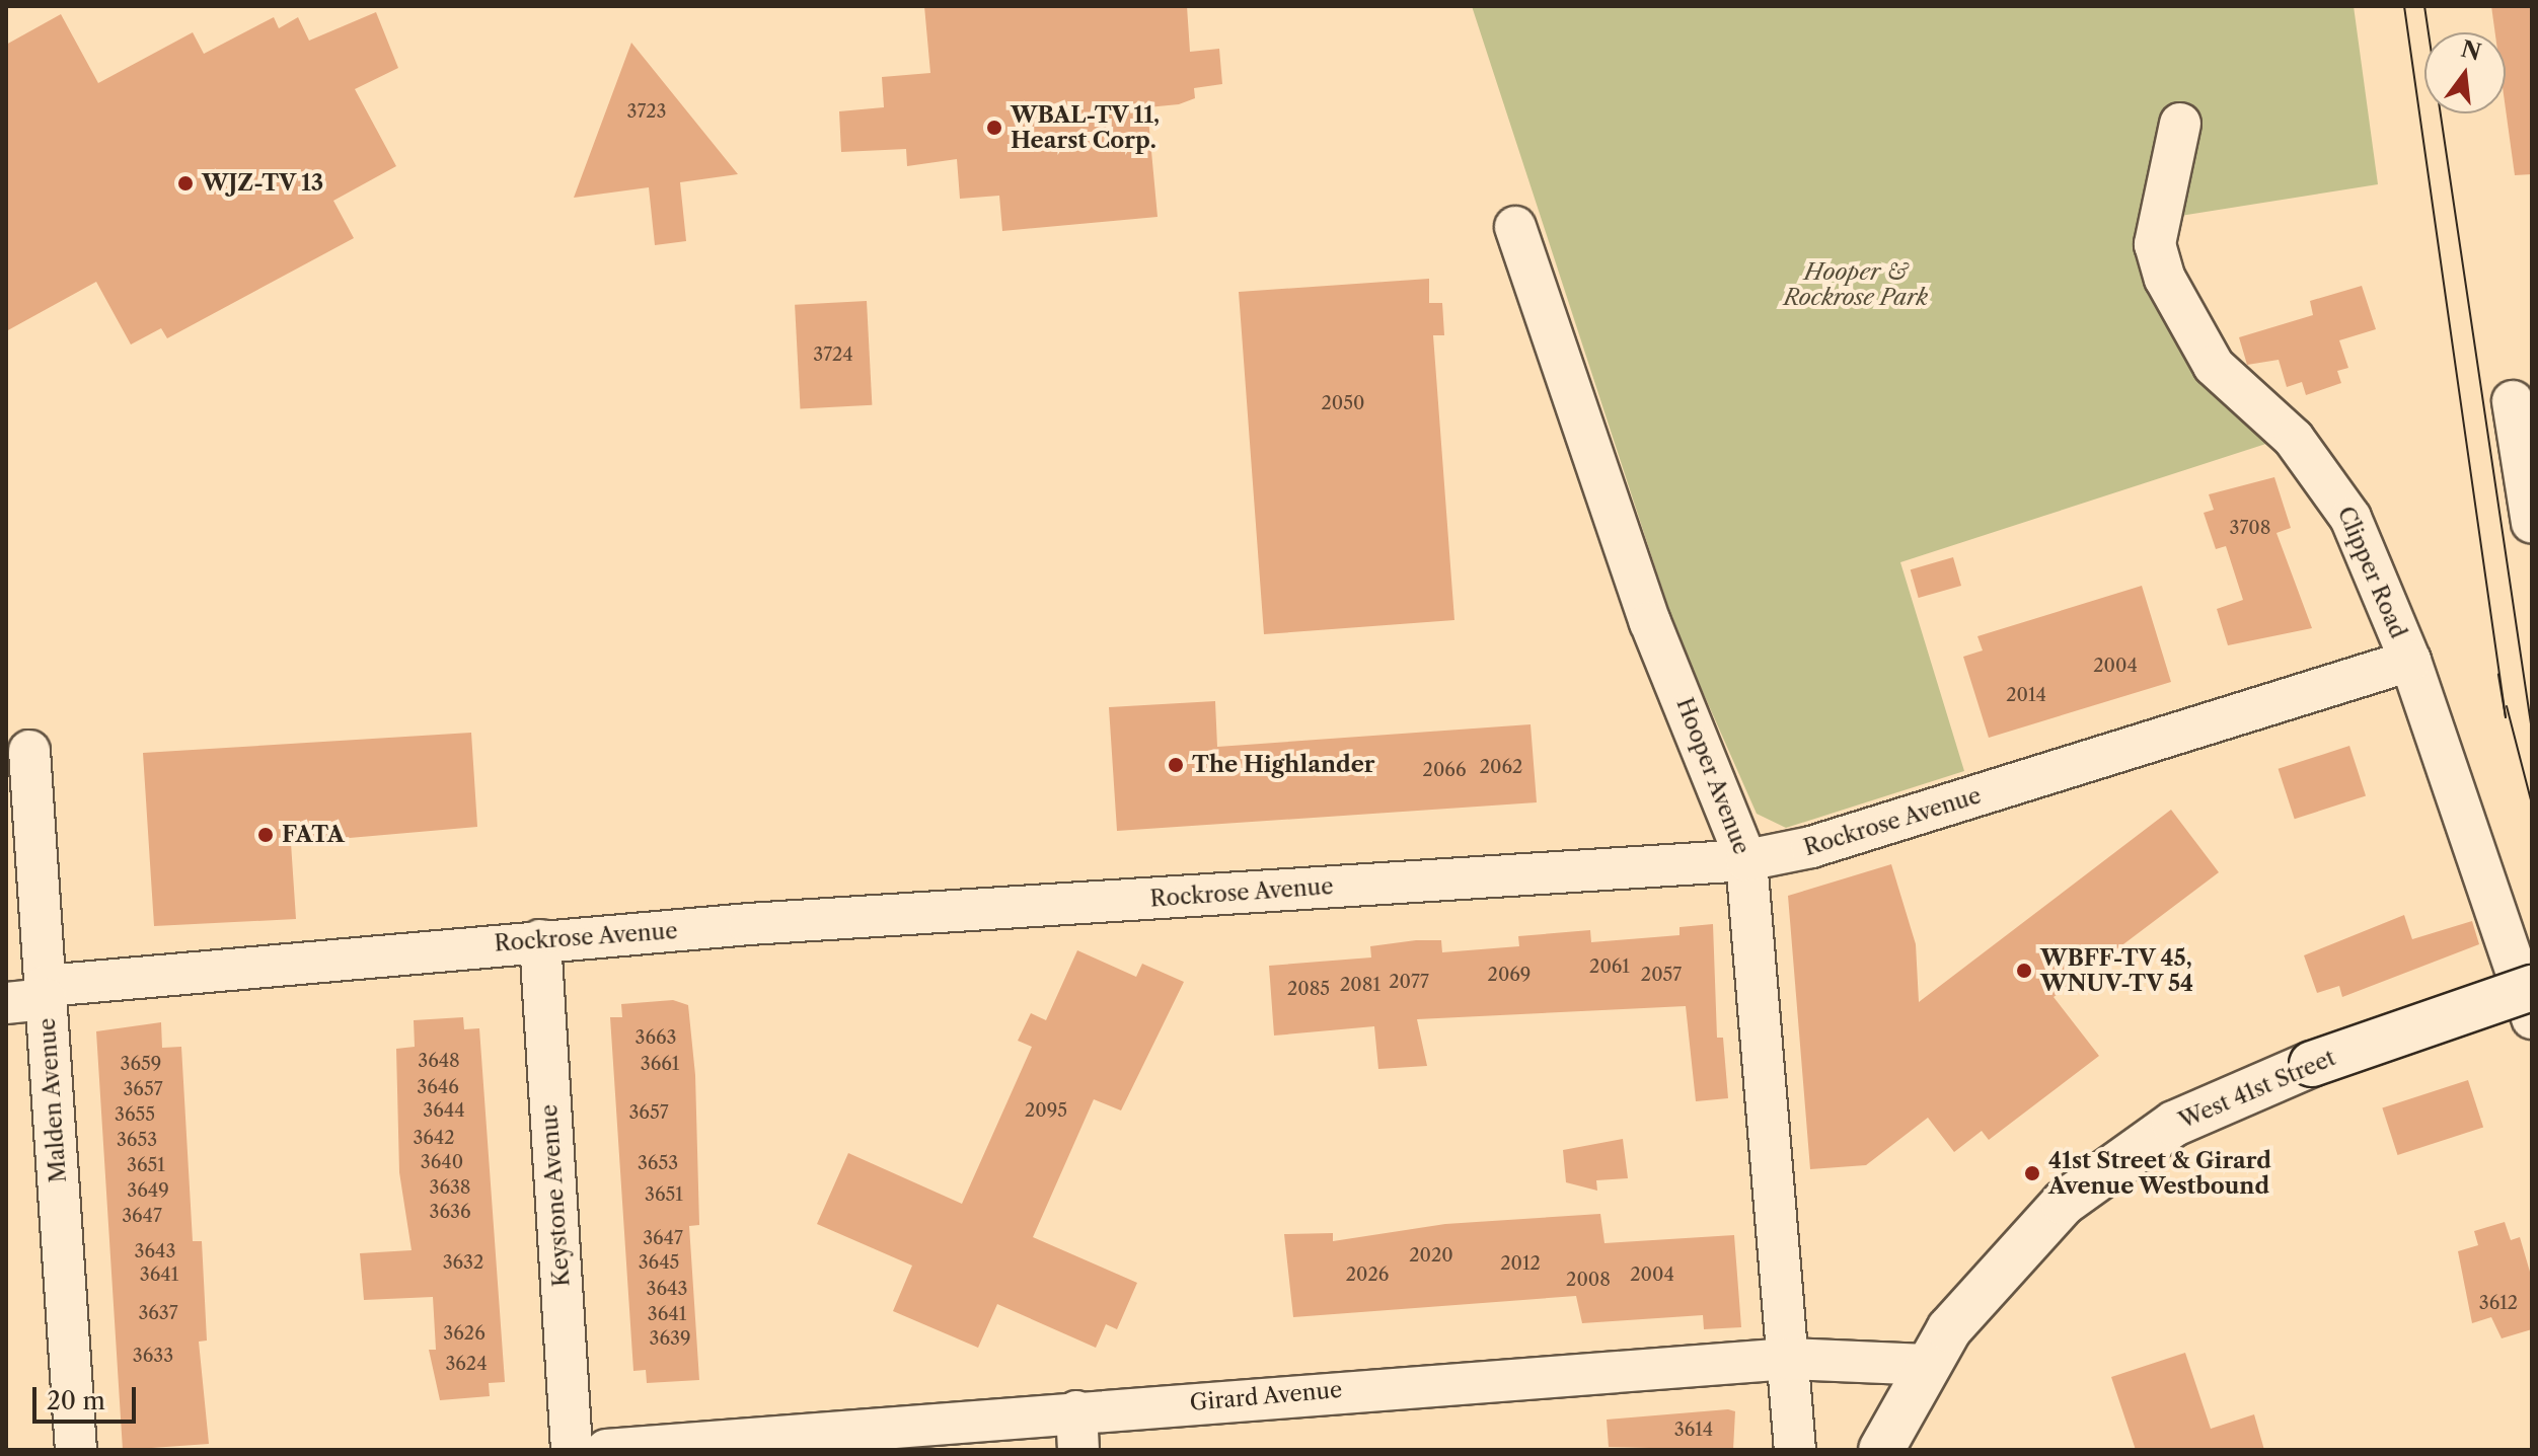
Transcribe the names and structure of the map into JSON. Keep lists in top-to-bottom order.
{
  "streets": {
    "main road": ["West 41st Street"],
    "street": [
      "Clipper Road",
      "Hooper Avenue",
      "Rockrose Avenue",
      "Malden Avenue",
      "Keystone Avenue",
      "Girard Avenue"
    ]
  },
  "crossings": [
    ["Clipper Road", "Rockrose Avenue"],
    ["Hooper Avenue", "Rockrose Avenue"],
    ["Hooper Avenue", "Girard Avenue"],
    ["Rockrose Avenue", "Malden Avenue"],
    ["Rockrose Avenue", "Keystone Avenue"],
    ["West 41st Street", "Girard Avenue"]
  ],
  "parks": ["Hooper & Rockrose Park"],
  "places": [
    "WBAL-TV 11, Hearst Corp.",
    "WJZ-TV 13",
    "The Highlander",
    "FATA",
    "WBFF-TV 45, WNUV-TV 54",
    "41st Street & Girard Avenue Westbound"
  ],
  "house_numbers": [
    "3723",
    "3724",
    "2050",
    "3708",
    "2004",
    "2014",
    "2062",
    "2066",
    "2061",
    "2069",
    "2057",
    "2077",
    "2081",
    "2085",
    "3663",
    "3648",
    "3659",
    "3661",
    "3646",
    "3657",
    "3644",
    "2095",
    "3657",
    "3655",
    "3642",
    "3653",
    "3640",
    "3653",
    "3651",
    "3638",
    "3649",
    "3651",
    "3636",
    "3647",
    "3647",
    "3643",
    "2020",
    "3632",
    "3645",
    "2012",
    "3641",
    "2026",
    "2004",
    "2008",
    "3643",
    "3612",
    "3637",
    "3641",
    "3626",
    "3639",
    "3633",
    "3624",
    "3614"
  ],
  "scale_bar": "20 m",
  "north": "top"
}
